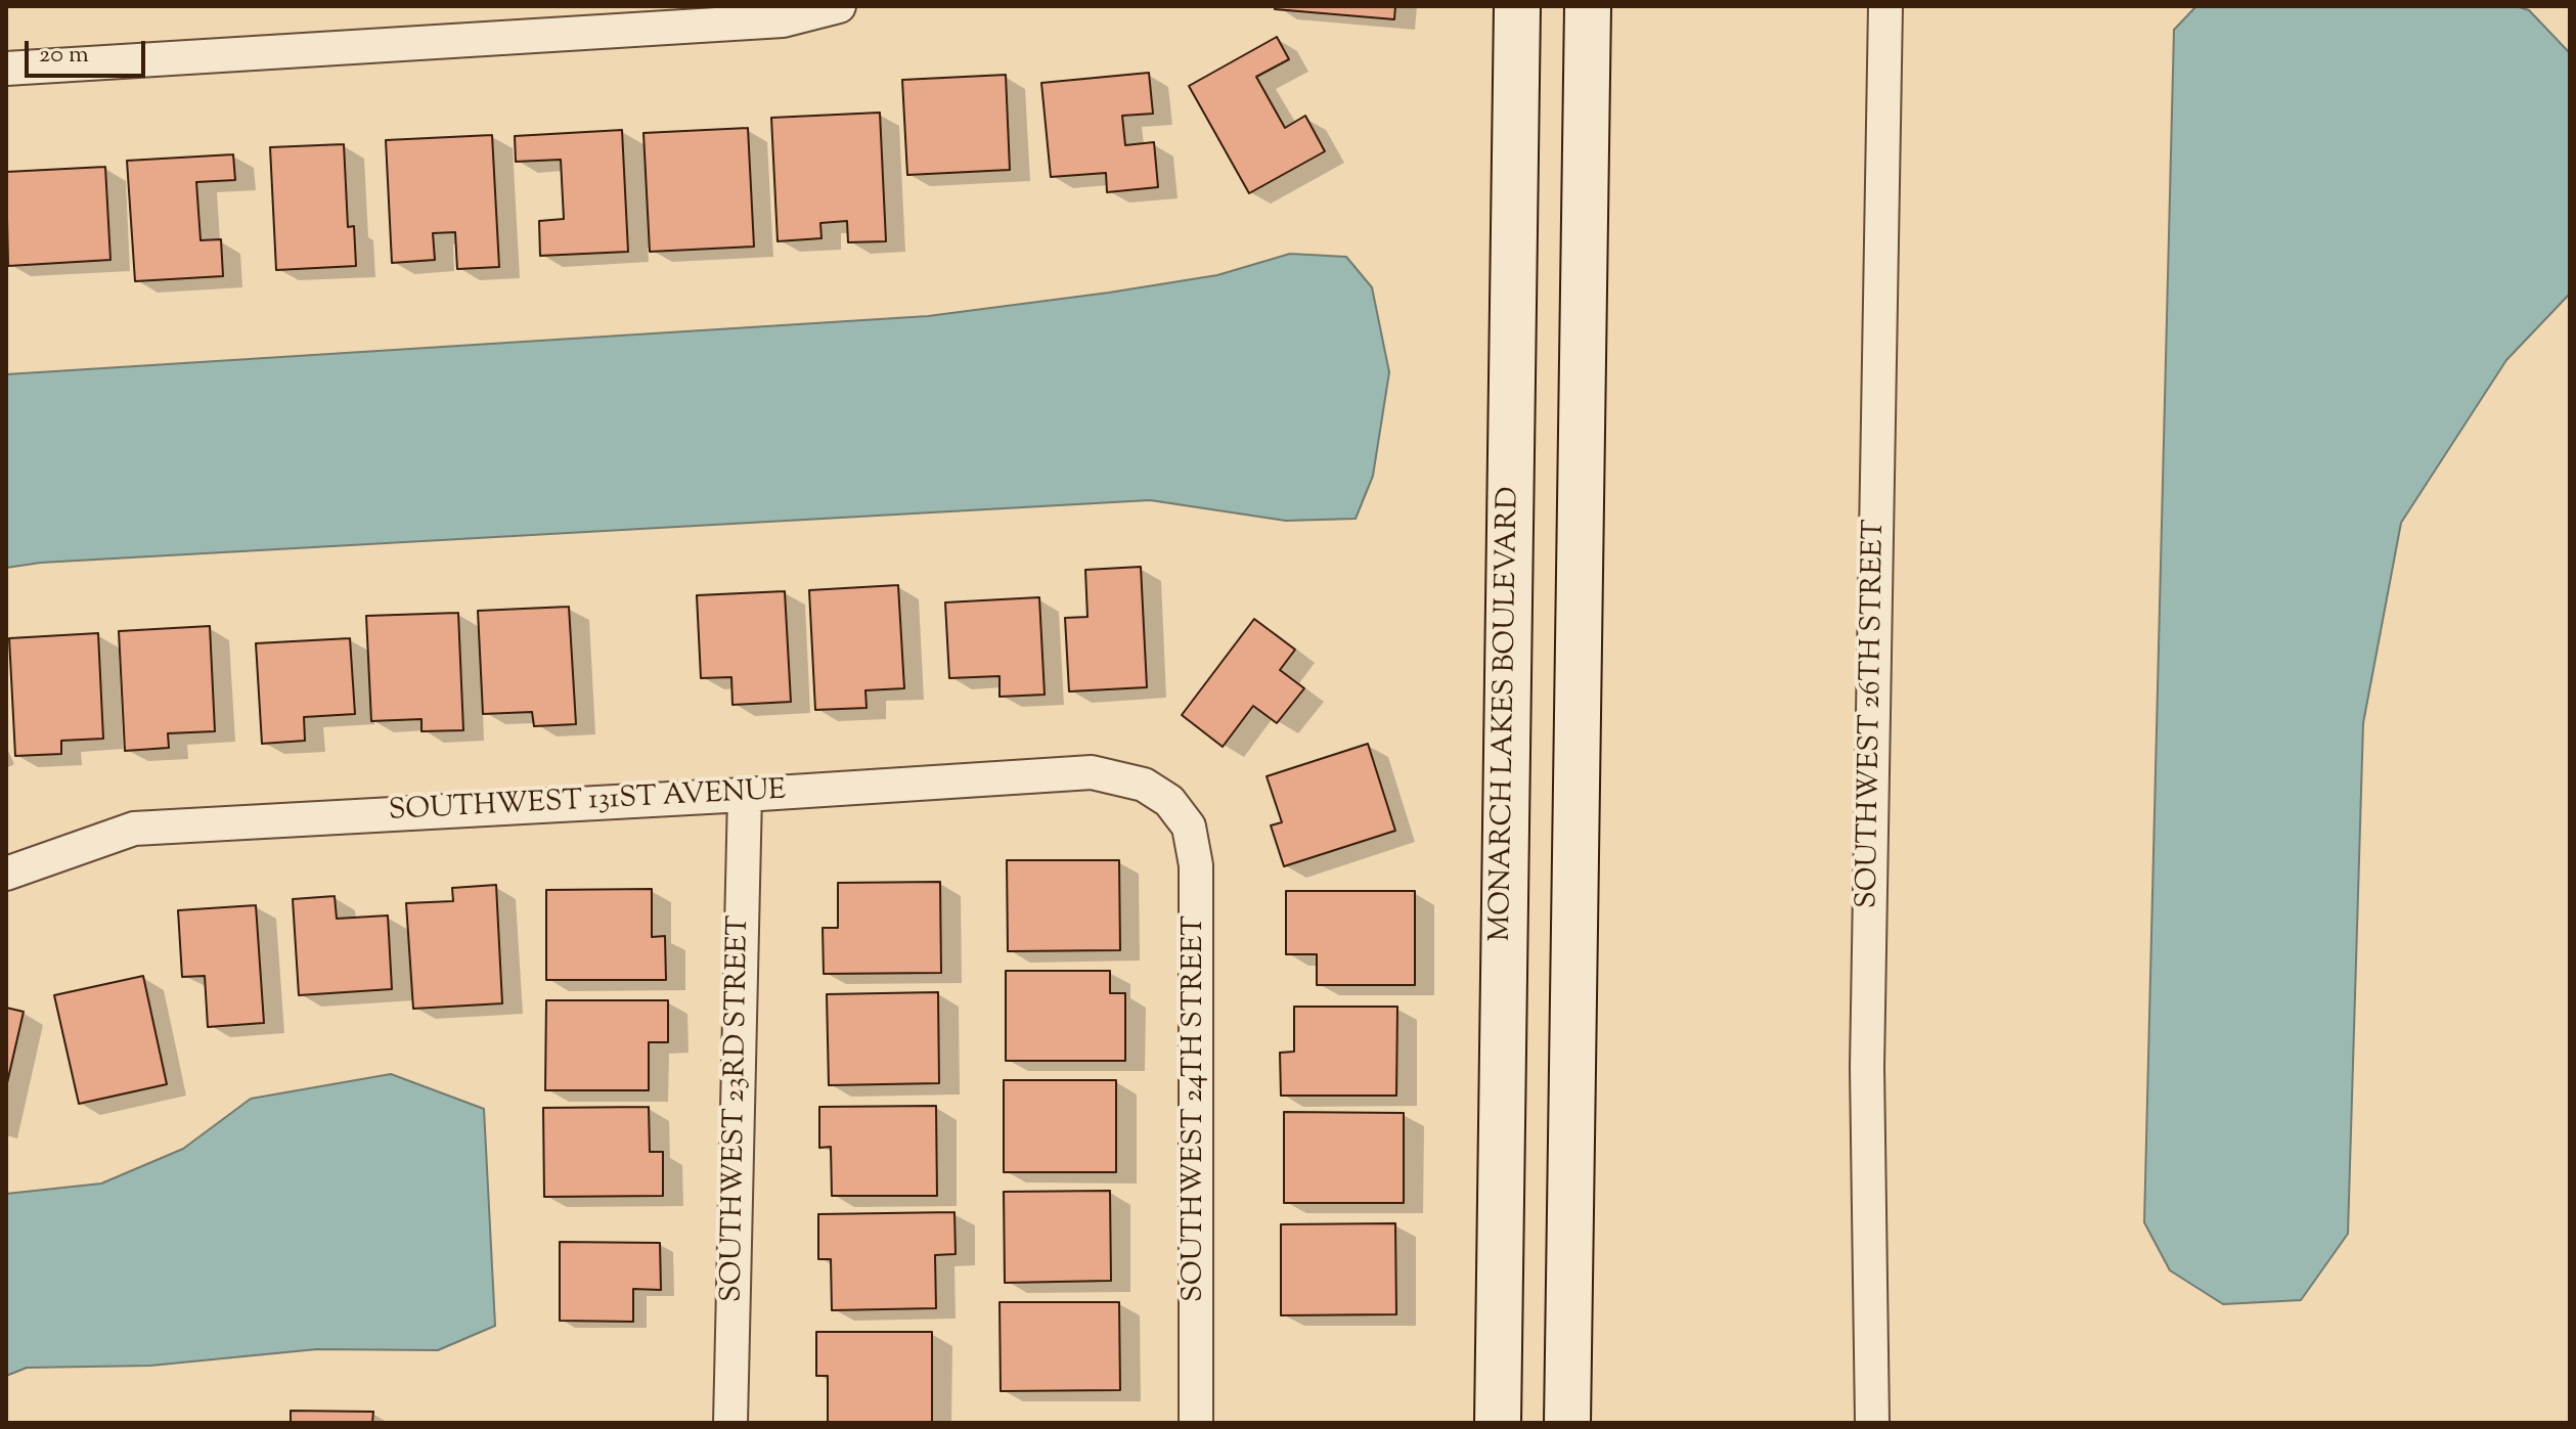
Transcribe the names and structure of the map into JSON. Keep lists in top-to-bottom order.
{
  "streets": {
    "street": [
      "MONARCH LAKES BOULEVARD",
      "SOUTHWEST 26TH STREET",
      "SOUTHWEST 131ST AVENUE",
      "SOUTHWEST 23RD STREET",
      "SOUTHWEST 24TH STREET"
    ]
  },
  "crossings": [
    ["SOUTHWEST 131ST AVENUE", "SOUTHWEST 23RD STREET"],
    ["SOUTHWEST 131ST AVENUE", "SOUTHWEST 24TH STREET"]
  ],
  "scale_bar": "20 m"
}
